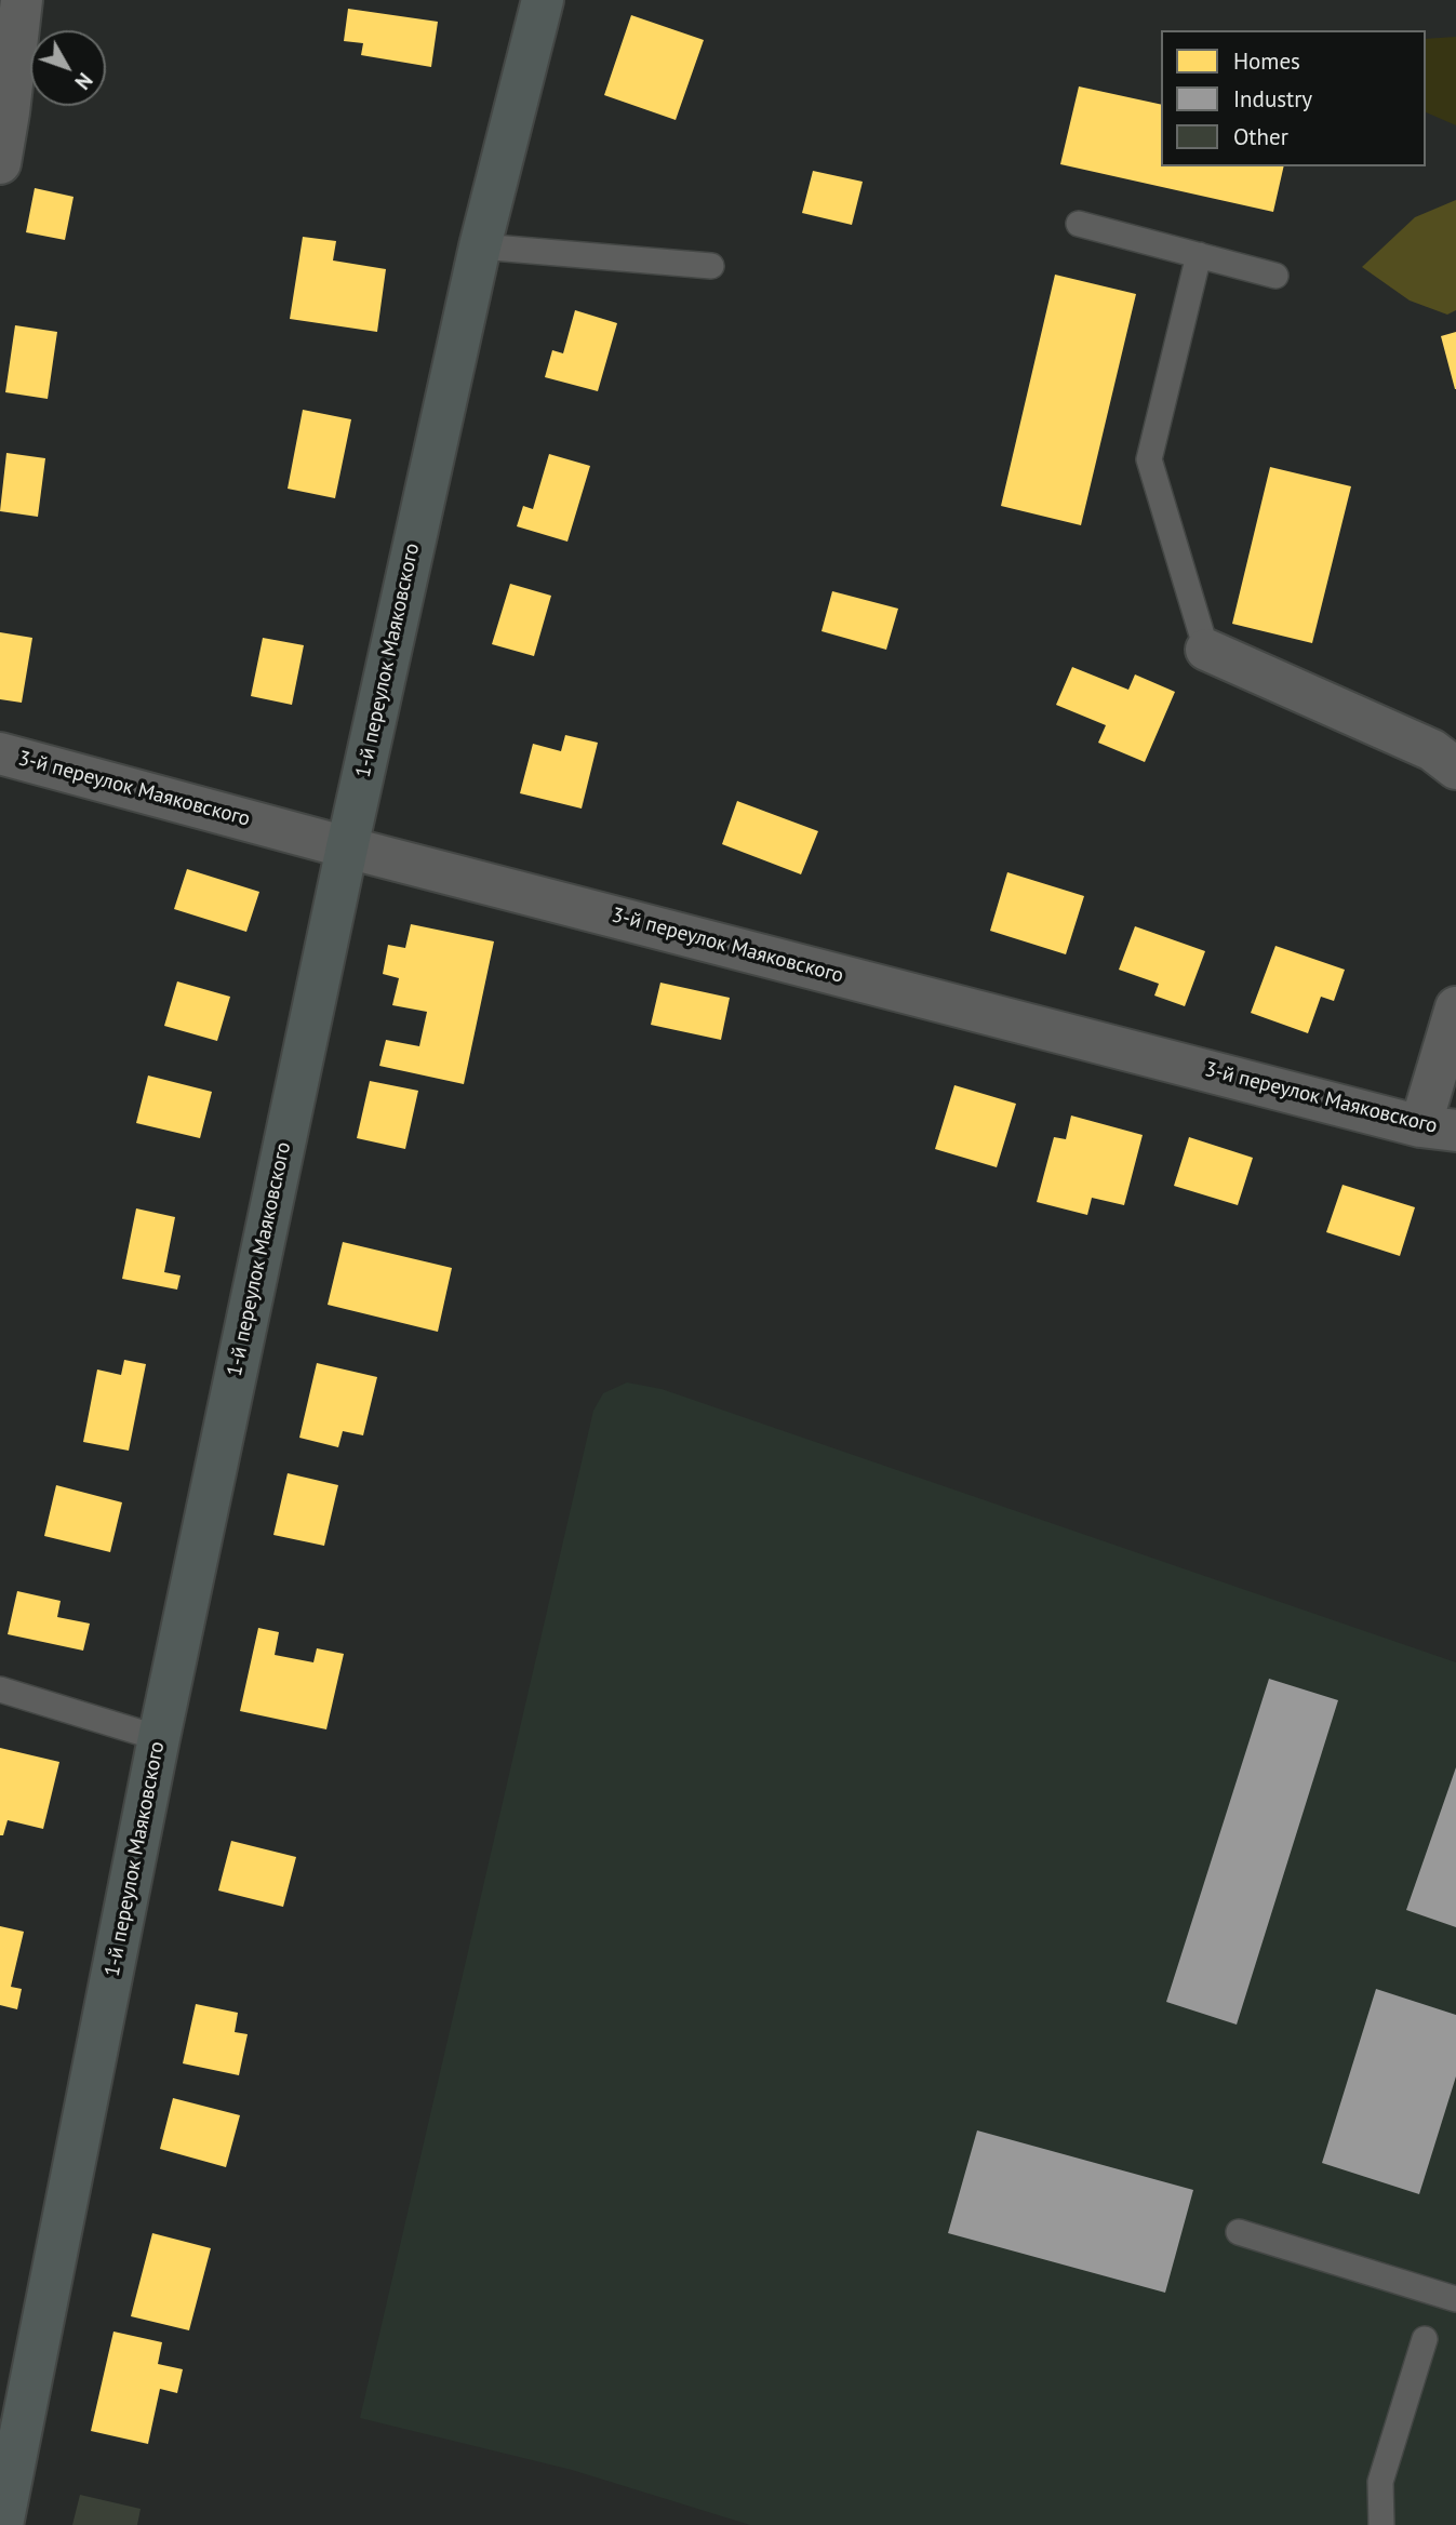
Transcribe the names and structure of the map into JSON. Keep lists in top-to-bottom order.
{
  "streets": {
    "street": ["1-й переулок Маяковского", "3-й переулок Маяковского"]
  },
  "crossings": [
    ["1-й переулок Маяковского", "3-й переулок Маяковского"]
  ],
  "legend": ["Homes", "Industry", "Other"],
  "north": "bottom right"
}
